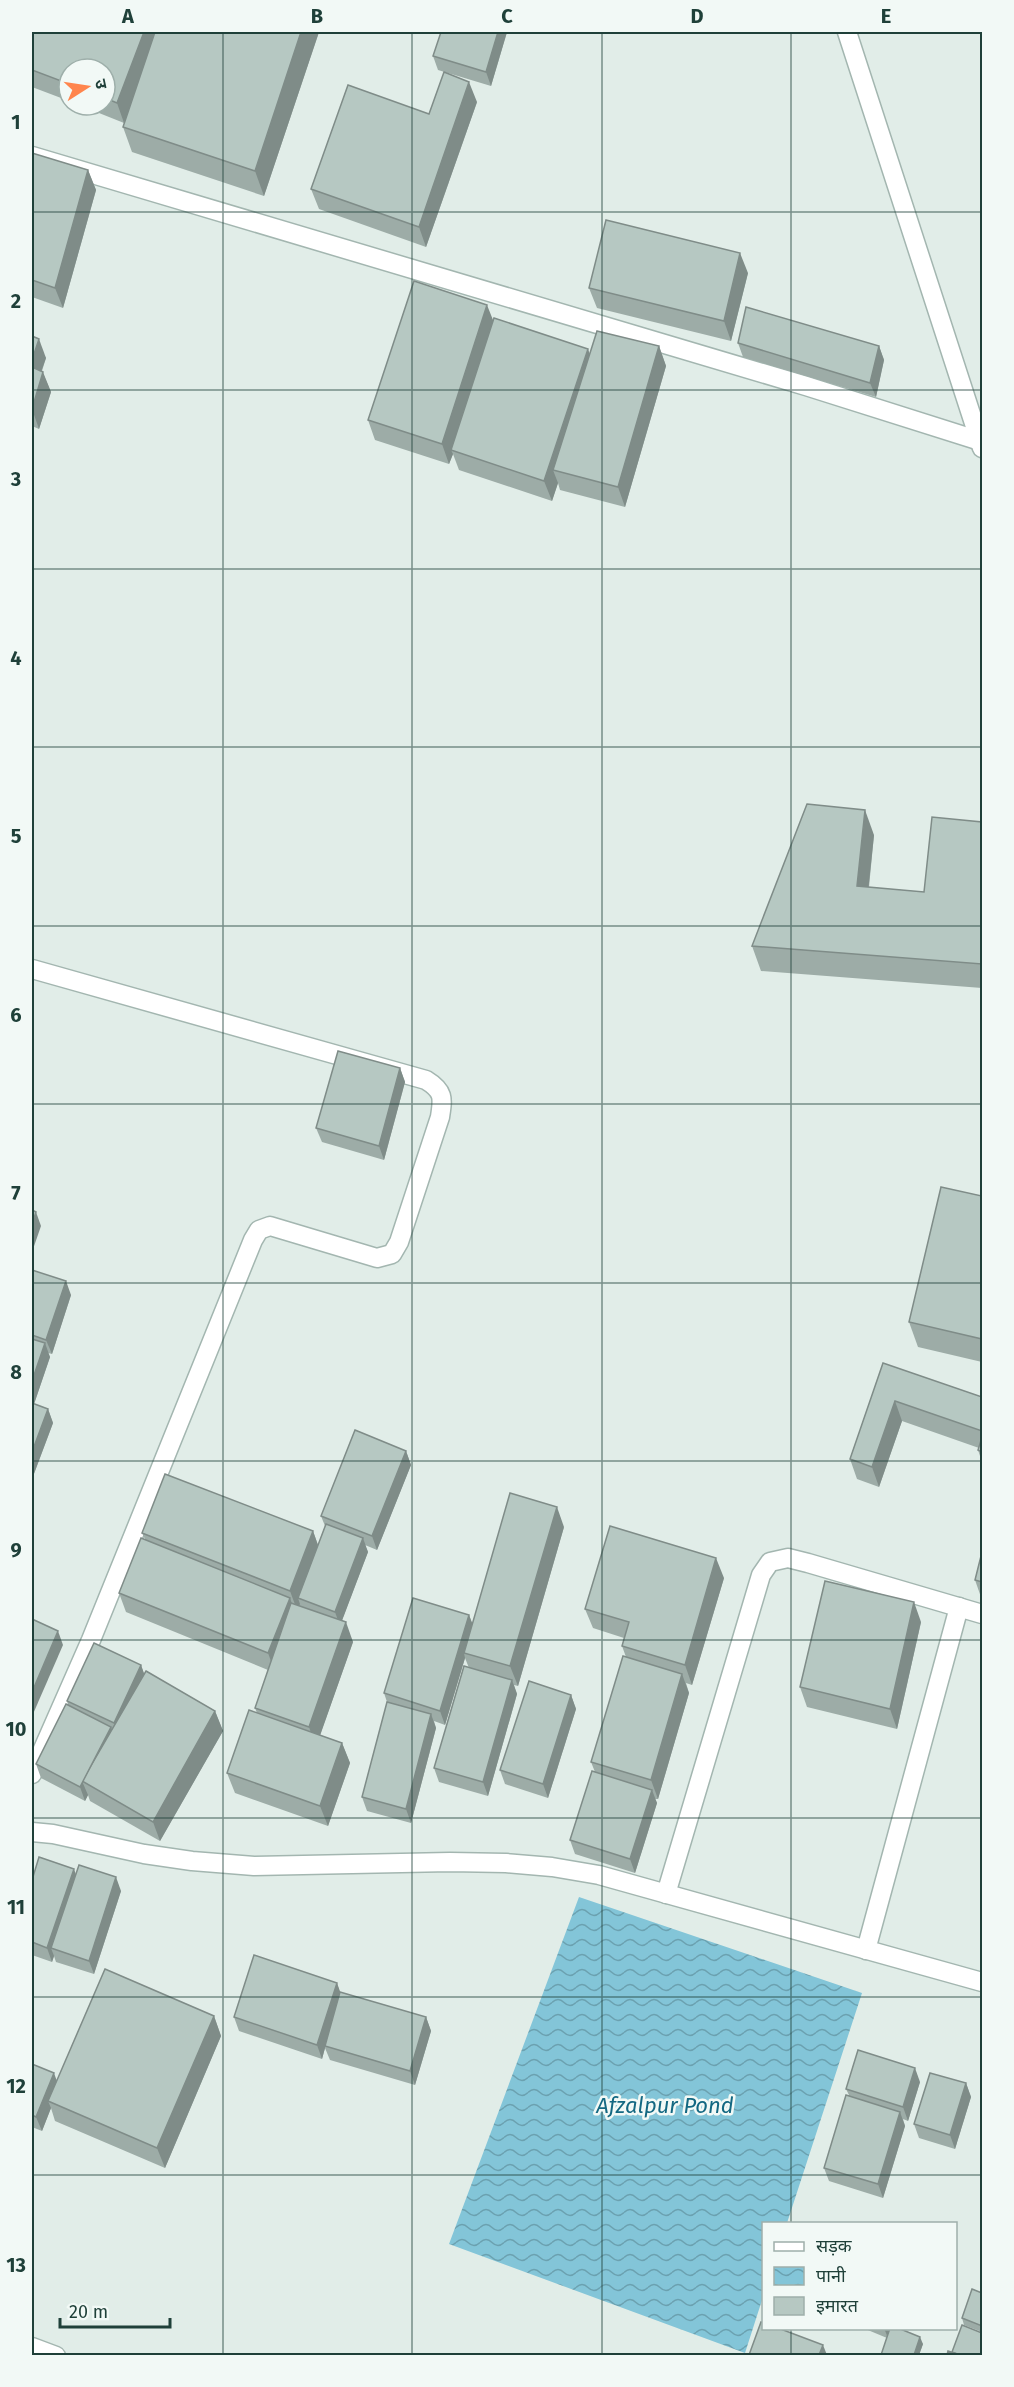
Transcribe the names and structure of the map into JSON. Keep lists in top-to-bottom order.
{
  "water": ["Afzalpur Pond"],
  "legend": ["सड़क", "पानी", "इमारत"],
  "scale_bar": "20 m",
  "north": "right",
  "grid": {
    "columns": [
      "A",
      "B",
      "C",
      "D",
      "E"
    ],
    "rows": [
      "1",
      "2",
      "3",
      "4",
      "5",
      "6",
      "7",
      "8",
      "9",
      "10",
      "11",
      "12",
      "13"
    ]
  }
}
